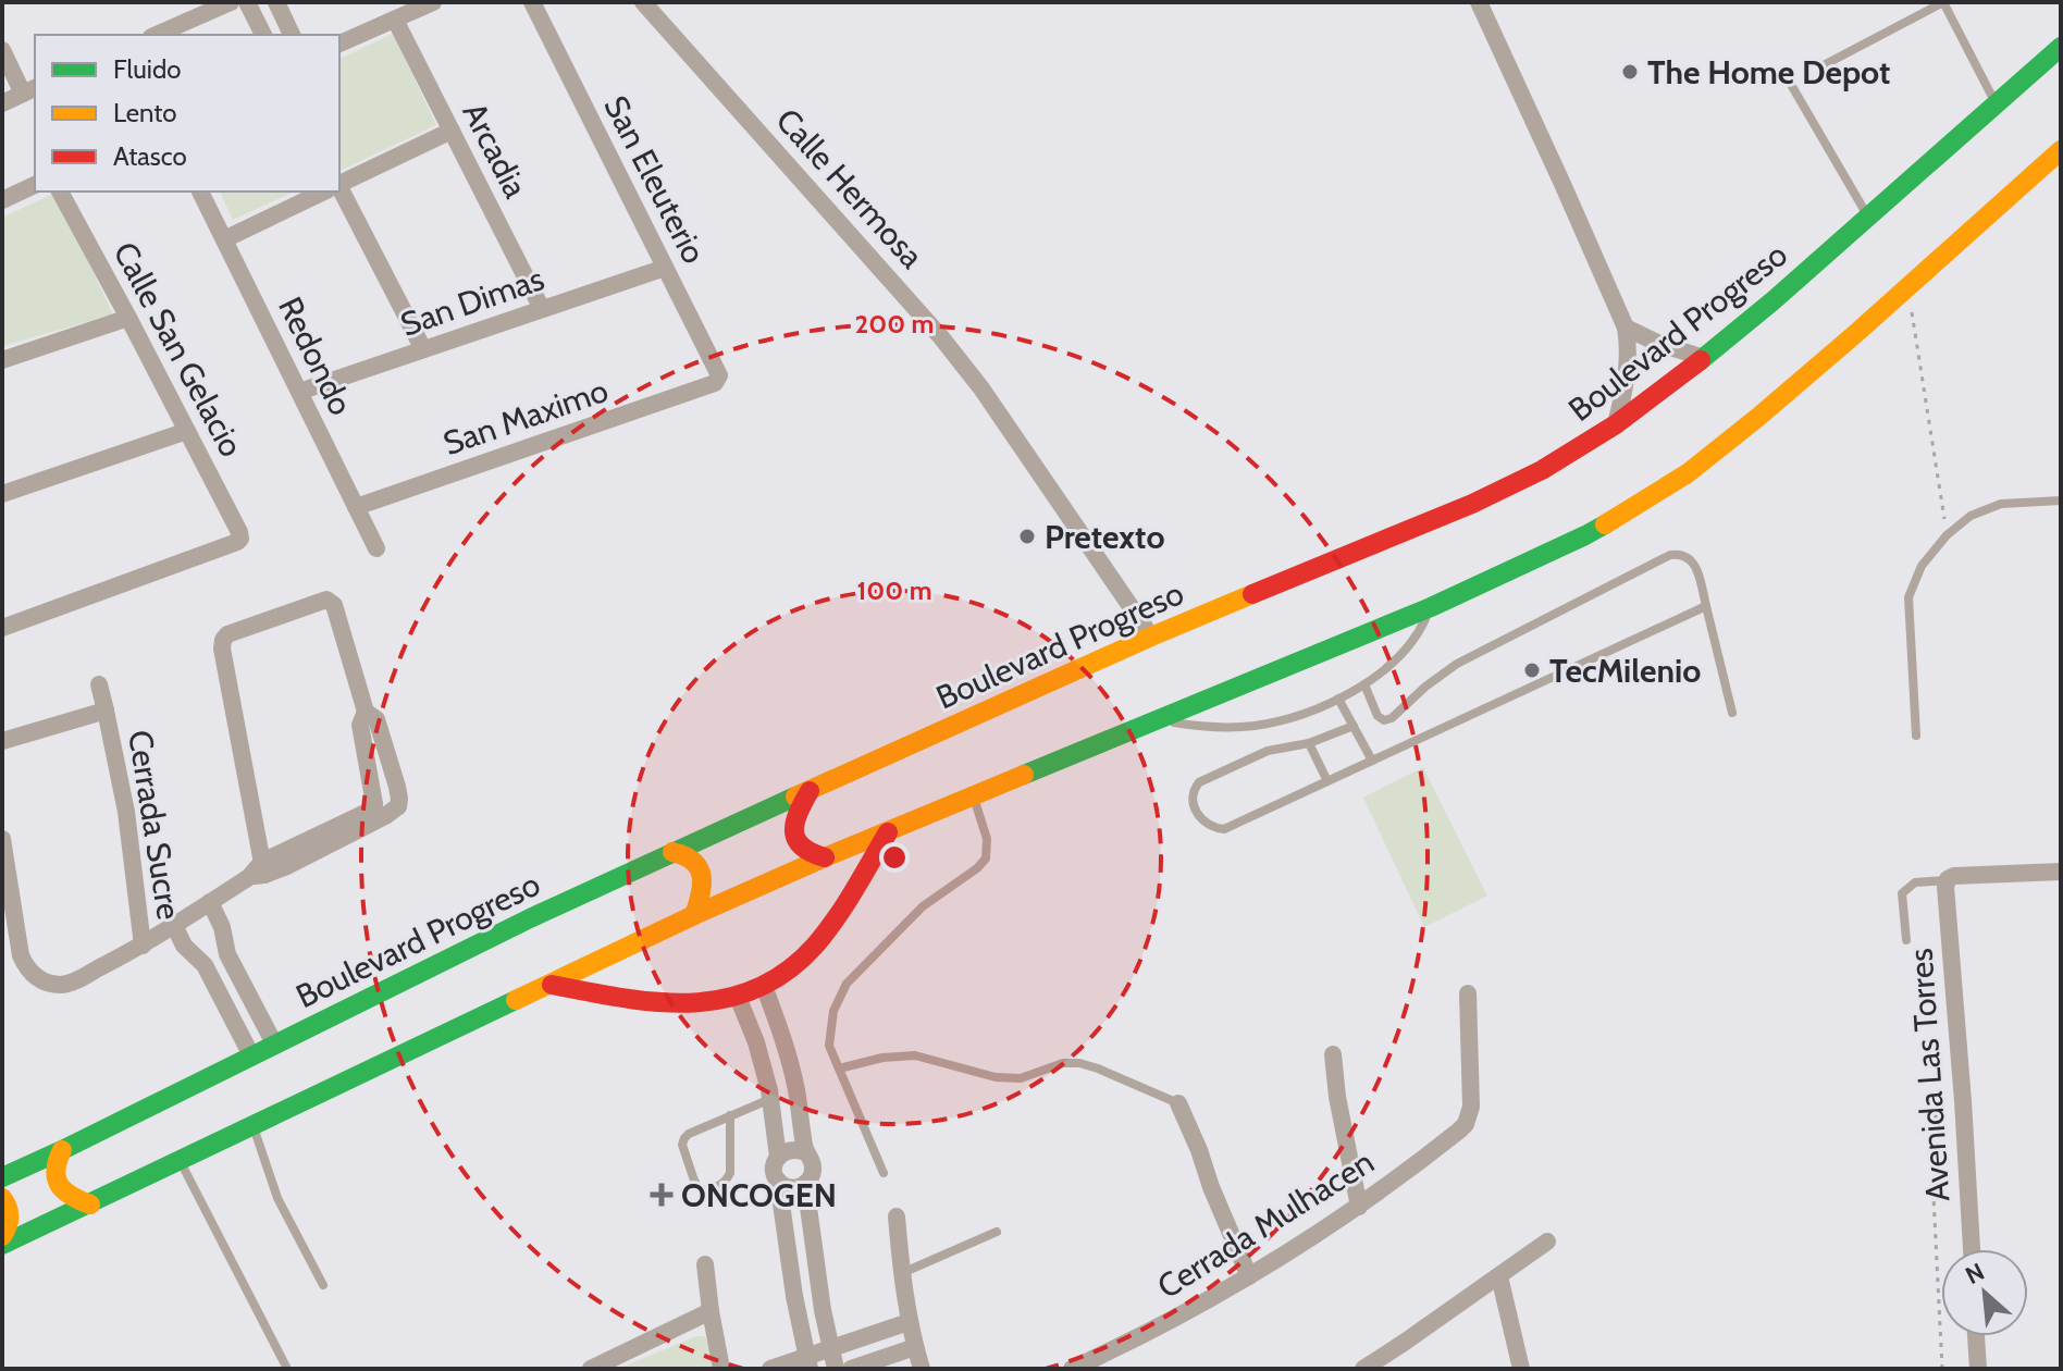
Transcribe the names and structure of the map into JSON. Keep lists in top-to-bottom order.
{
  "streets": {
    "main road": ["Boulevard Progreso"],
    "street": [
      "Arcadia",
      "San Eleuterio",
      "Calle Hermosa",
      "San Dimas",
      "Calle San Gelacio",
      "Redondo",
      "San Maximo",
      "Cerrada Sucre",
      "Avenida Las Torres",
      "Cerrada Mulhacen"
    ]
  },
  "crossings": [
    ["Arcadia", "San Dimas"],
    ["San Eleuterio", "San Dimas"],
    ["San Eleuterio", "San Maximo"],
    ["Calle Hermosa", "Boulevard Progreso"],
    ["San Dimas", "Redondo"],
    ["Redondo", "San Maximo"]
  ],
  "places": {
    "other": ["The Home Depot", "Pretexto", "TecMilenio"],
    "health": ["ONCOGEN"]
  },
  "legend": ["Fluido", "Lento", "Atasco"],
  "north": "top left",
  "rings": ["200 m", "100 m"]
}
